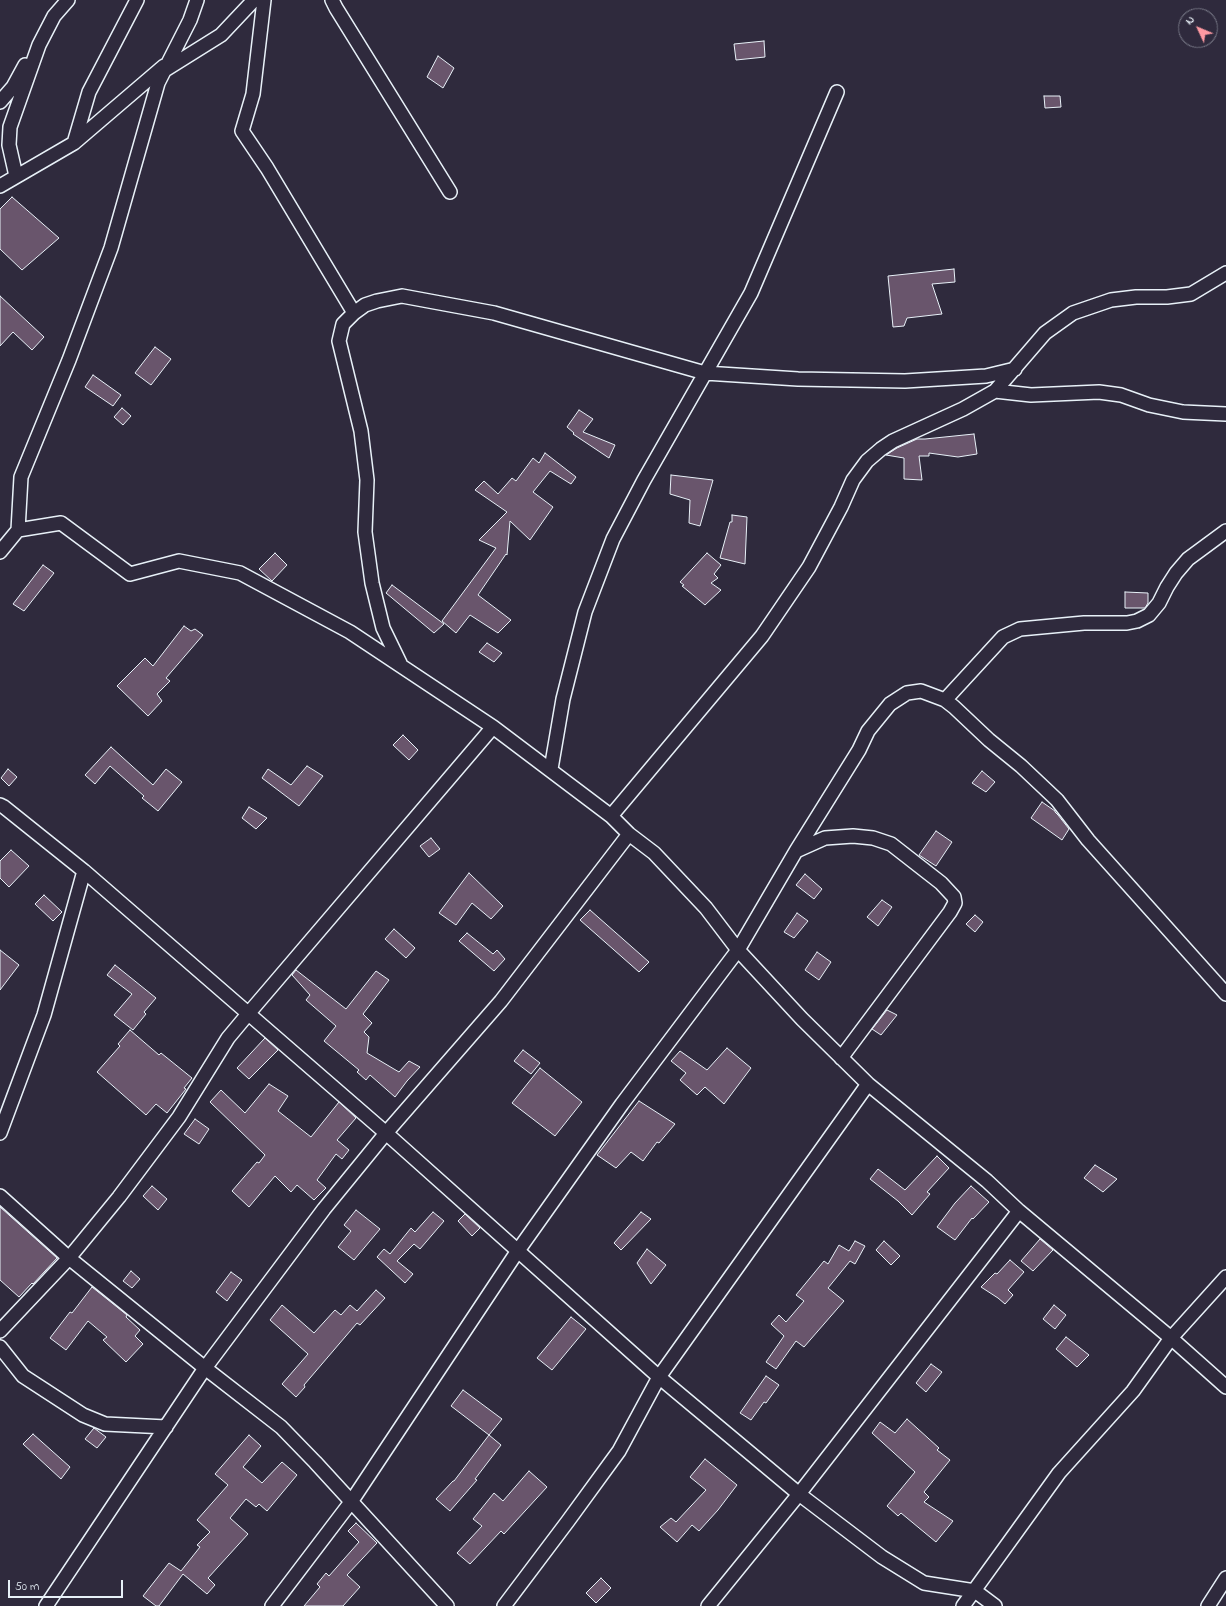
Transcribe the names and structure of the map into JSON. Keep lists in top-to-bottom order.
{
  "scale_bar": "50 m",
  "north": "top left"
}
